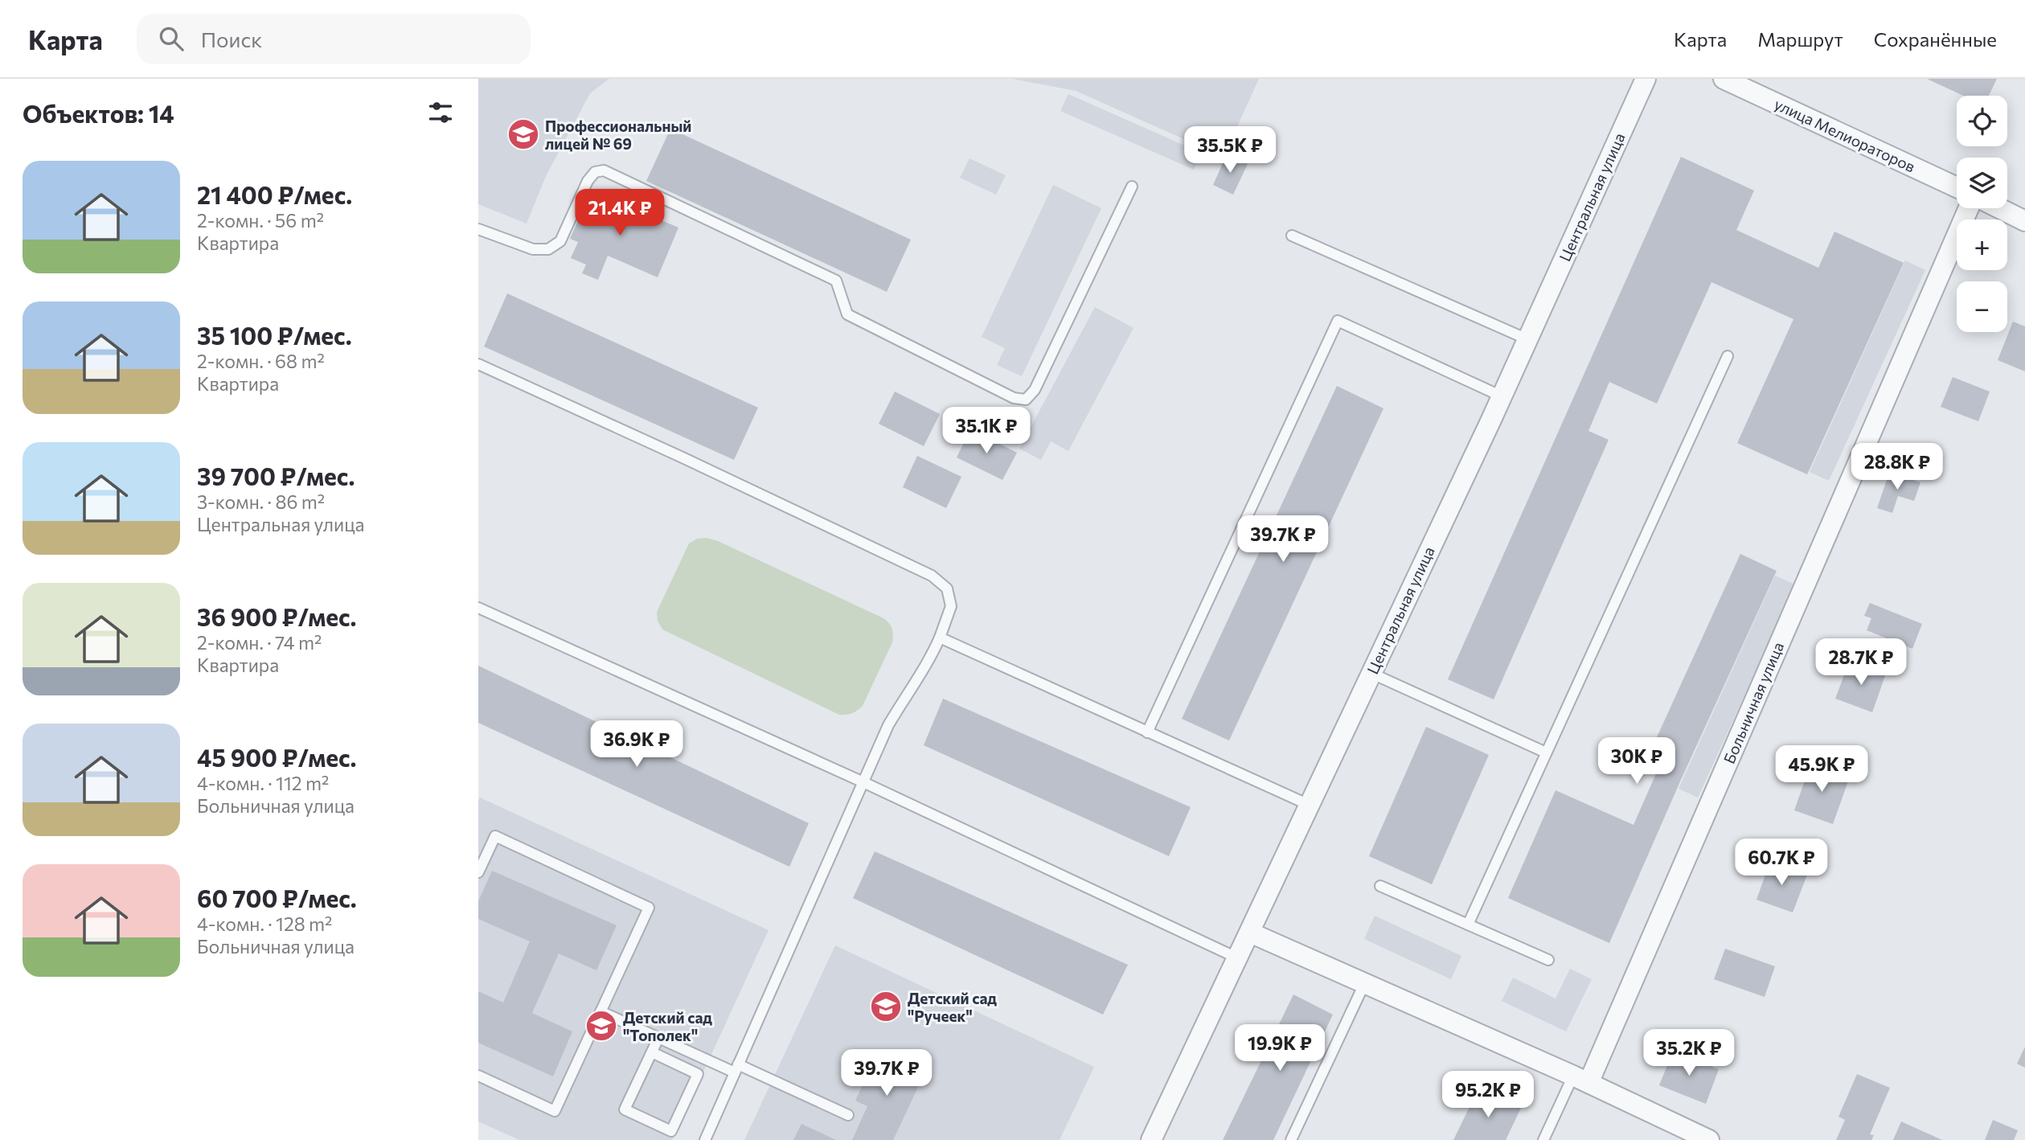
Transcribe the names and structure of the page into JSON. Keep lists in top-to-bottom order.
{
  "streets": {
    "street": ["улица Мелиораторов", "Центральная улица", "Больничная улица"]
  },
  "places": {
    "school or university": ["Профессиональный лицей № 69", "Детский сад \"Ручеек\"", "Детский сад \"Тополек\""]
  },
  "page": {
    "header": "Карта",
    "search": "Поиск",
    "nav": ["Карта", "Маршрут", "Сохранённые"],
    "heading": "Объектов: 14",
    "map_buttons": ["+", "−"],
    "price": [
      "35.5K ₽",
      "21.4K ₽",
      "35.1K ₽",
      "28.8K ₽",
      "39.7K ₽",
      "28.7K ₽",
      "36.9K ₽",
      "30K ₽",
      "45.9K ₽",
      "60.7K ₽",
      "19.9K ₽",
      "35.2K ₽",
      "39.7K ₽",
      "95.2K ₽"
    ],
    "list": [
      {
        "name": "21 400 ₽/мес.",
        "note": "2-комн. · 56 m² · Квартира"
      },
      {
        "name": "35 100 ₽/мес.",
        "note": "2-комн. · 68 m² · Квартира"
      },
      {
        "name": "39 700 ₽/мес.",
        "note": "3-комн. · 86 m² · Центральная улица"
      },
      {
        "name": "36 900 ₽/мес.",
        "note": "2-комн. · 74 m² · Квартира"
      },
      {
        "name": "45 900 ₽/мес.",
        "note": "4-комн. · 112 m² · Больничная улица"
      },
      {
        "name": "60 700 ₽/мес.",
        "note": "4-комн. · 128 m² · Больничная улица"
      }
    ]
  }
}
